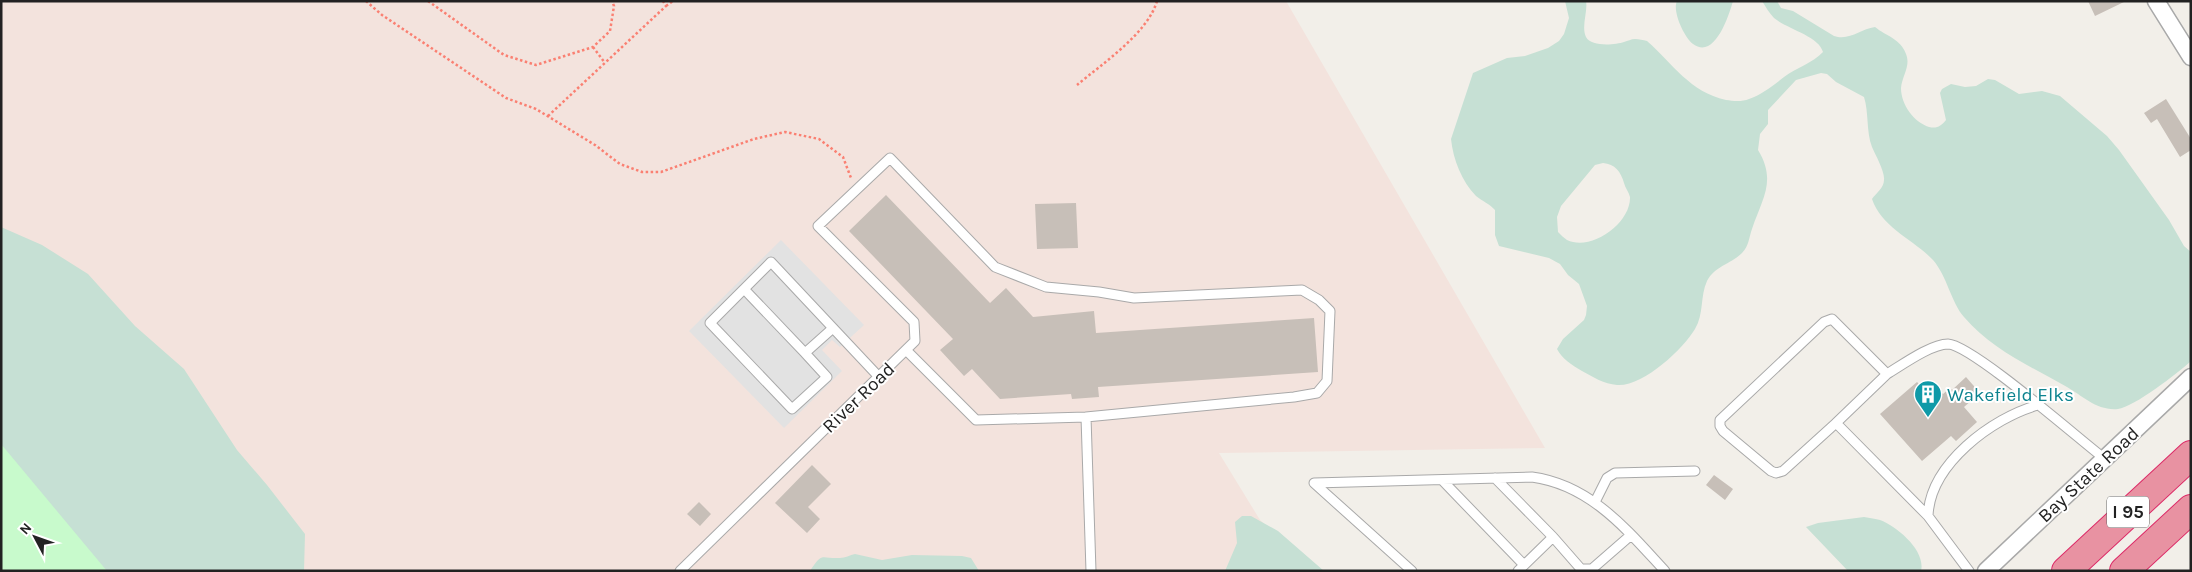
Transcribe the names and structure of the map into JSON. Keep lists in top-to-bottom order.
{
  "streets": {
    "highway": ["I 95"],
    "street": ["Bay State Road"],
    "lane": ["River Road"]
  },
  "places": {
    "building": ["Wakefield Elks"]
  },
  "north": "top left"
}
